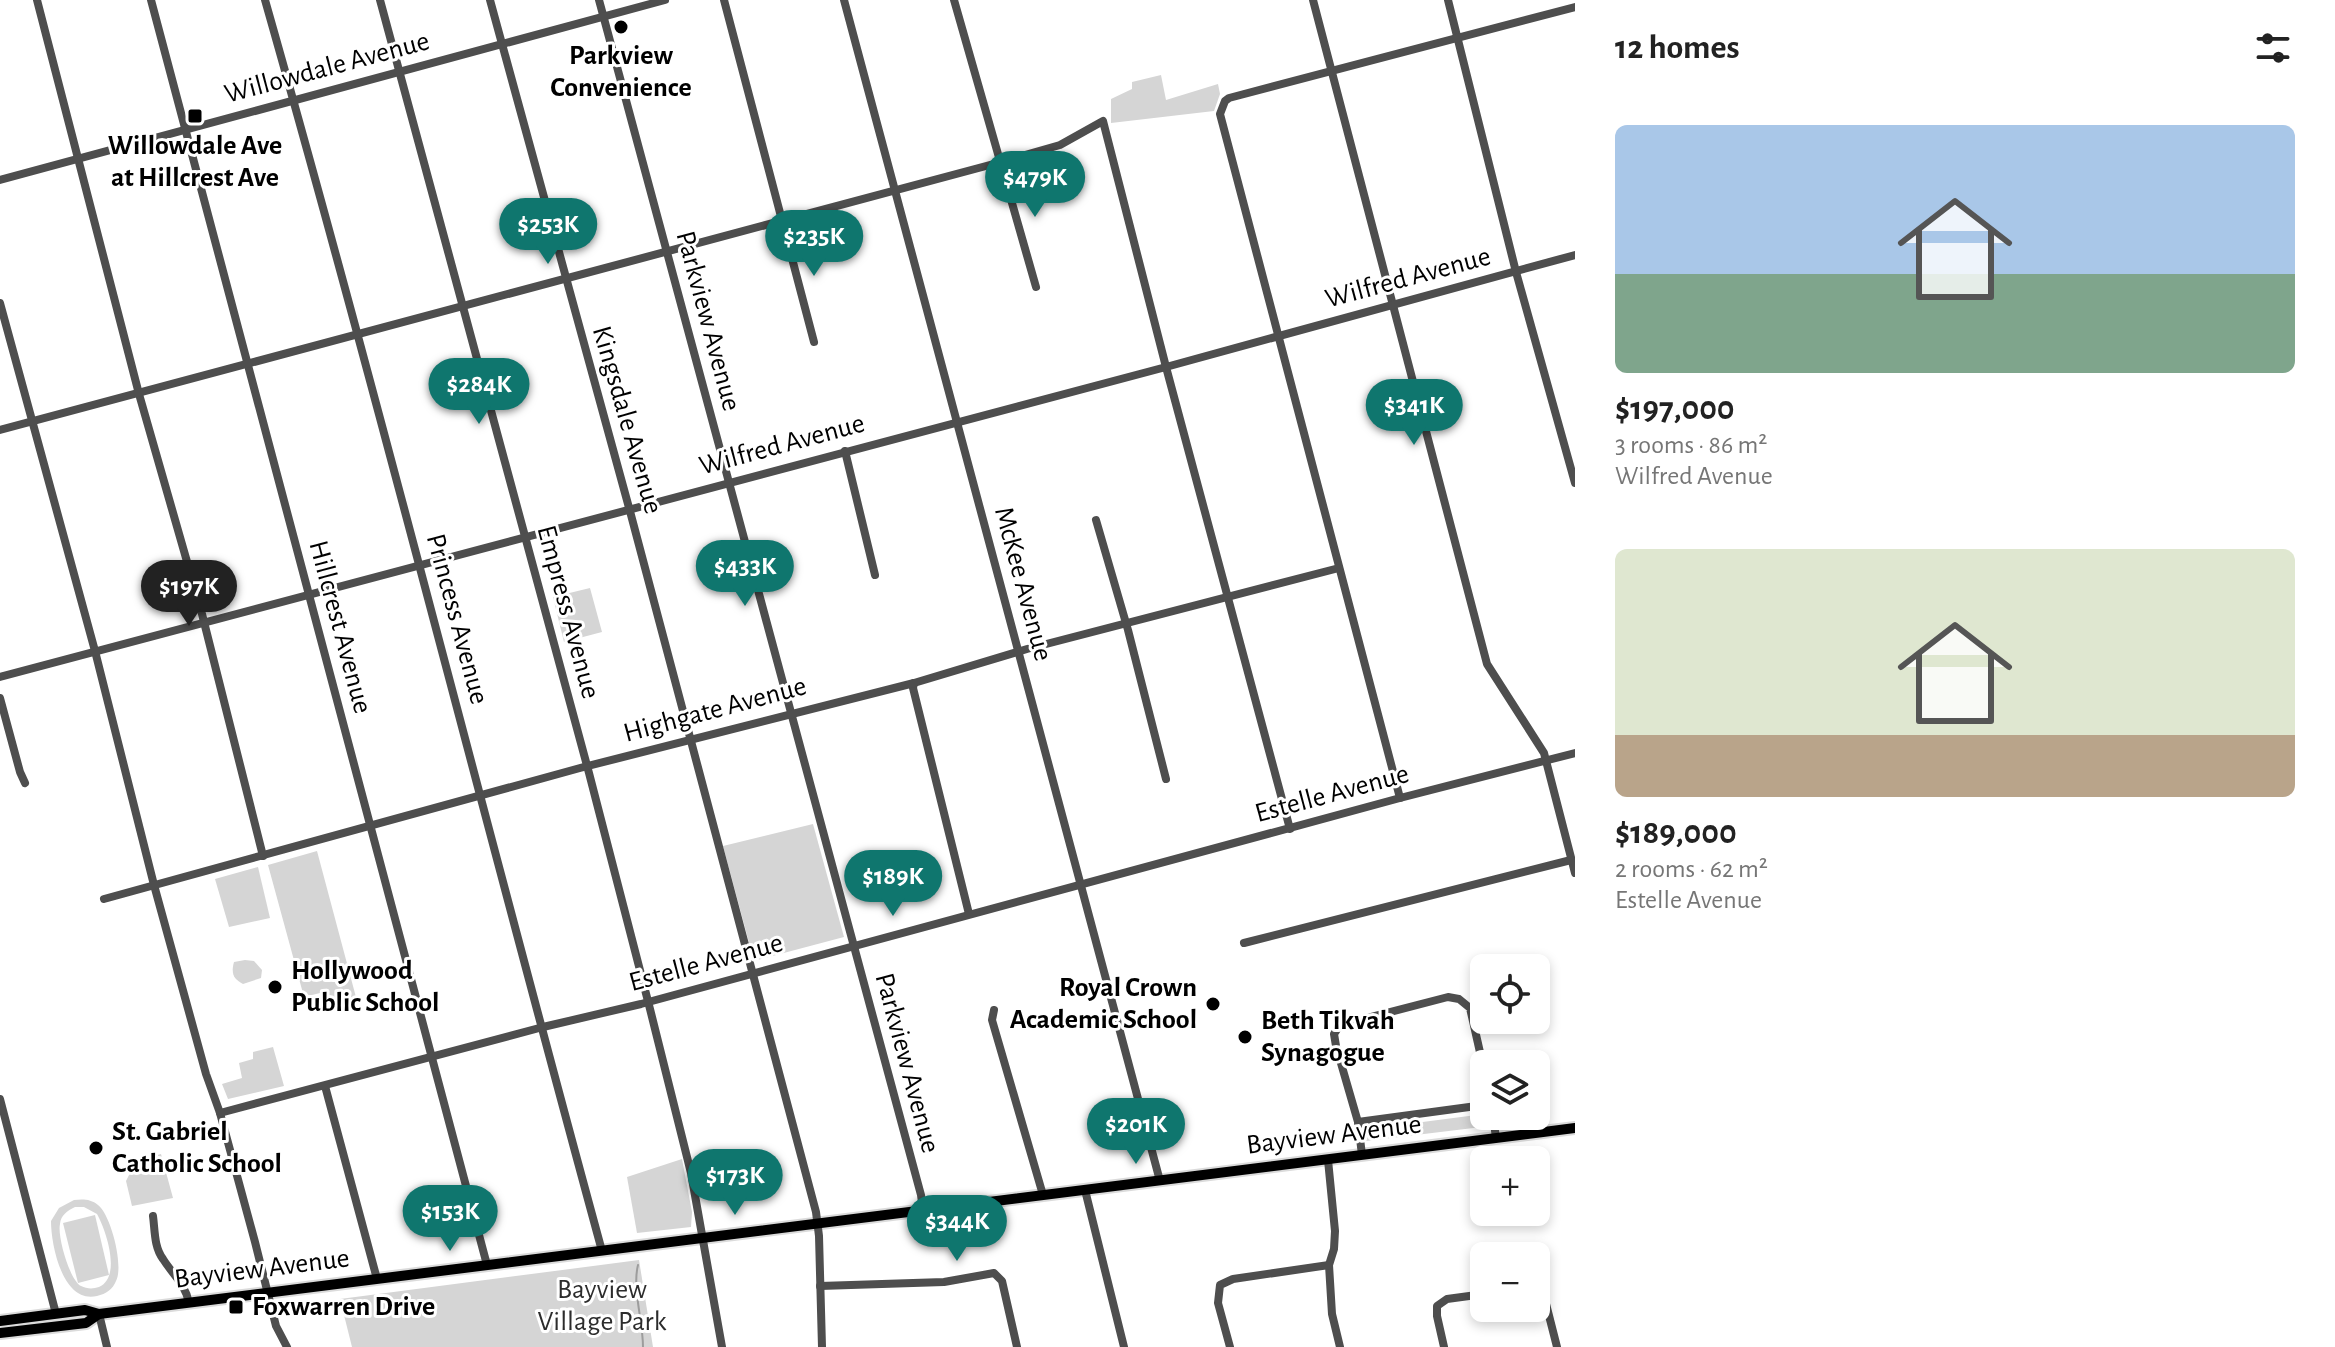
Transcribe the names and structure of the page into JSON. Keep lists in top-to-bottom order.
{
  "streets": {
    "main road": ["Bayview Avenue"],
    "street": [
      "Willowdale Avenue",
      "Wilfred Avenue",
      "Parkview Avenue",
      "Kingsdale Avenue",
      "McKee Avenue",
      "Empress Avenue",
      "Princess Avenue",
      "Hillcrest Avenue",
      "Highgate Avenue",
      "Estelle Avenue"
    ]
  },
  "crossings": [
    ["Willowdale Avenue", "Parkview Avenue"],
    ["Willowdale Avenue", "Kingsdale Avenue"],
    ["Willowdale Avenue", "Empress Avenue"],
    ["Willowdale Avenue", "Princess Avenue"],
    ["Willowdale Avenue", "Hillcrest Avenue"],
    ["Wilfred Avenue", "Parkview Avenue"],
    ["Wilfred Avenue", "Kingsdale Avenue"],
    ["Wilfred Avenue", "McKee Avenue"],
    ["Wilfred Avenue", "Empress Avenue"],
    ["Wilfred Avenue", "Princess Avenue"],
    ["Wilfred Avenue", "Hillcrest Avenue"],
    ["Parkview Avenue", "Highgate Avenue"],
    ["Parkview Avenue", "Estelle Avenue"],
    ["Parkview Avenue", "Bayview Avenue"],
    ["Kingsdale Avenue", "Highgate Avenue"],
    ["Kingsdale Avenue", "Estelle Avenue"],
    ["Kingsdale Avenue", "Bayview Avenue"],
    ["McKee Avenue", "Highgate Avenue"],
    ["McKee Avenue", "Estelle Avenue"],
    ["McKee Avenue", "Bayview Avenue"],
    ["Empress Avenue", "Highgate Avenue"],
    ["Empress Avenue", "Estelle Avenue"],
    ["Empress Avenue", "Bayview Avenue"],
    ["Princess Avenue", "Highgate Avenue"],
    ["Princess Avenue", "Estelle Avenue"],
    ["Princess Avenue", "Bayview Avenue"],
    ["Hillcrest Avenue", "Highgate Avenue"],
    ["Hillcrest Avenue", "Estelle Avenue"],
    ["Hillcrest Avenue", "Bayview Avenue"]
  ],
  "parks": ["Bayview Village Park"],
  "places": {
    "other": [
      "Parkview Convenience",
      "Hollywood Public School",
      "Royal Crown Academic School",
      "Beth Tikvah Synagogue",
      "St. Gabriel Catholic School"
    ],
    "transit": ["Willowdale Ave at Hillcrest Ave", "Foxwarren Drive"]
  },
  "page": {
    "heading": "12 homes",
    "list": [
      {
        "name": "$197,000",
        "note": "3 rooms · 86 m² · Wilfred Avenue"
      },
      {
        "name": "$189,000",
        "note": "2 rooms · 62 m² · Estelle Avenue"
      }
    ],
    "price": [
      "$479K",
      "$253K",
      "$235K",
      "$284K",
      "$341K",
      "$433K",
      "$197K",
      "$189K",
      "$201K",
      "$173K",
      "$153K",
      "$344K"
    ],
    "map_buttons": ["+", "−"]
  }
}
